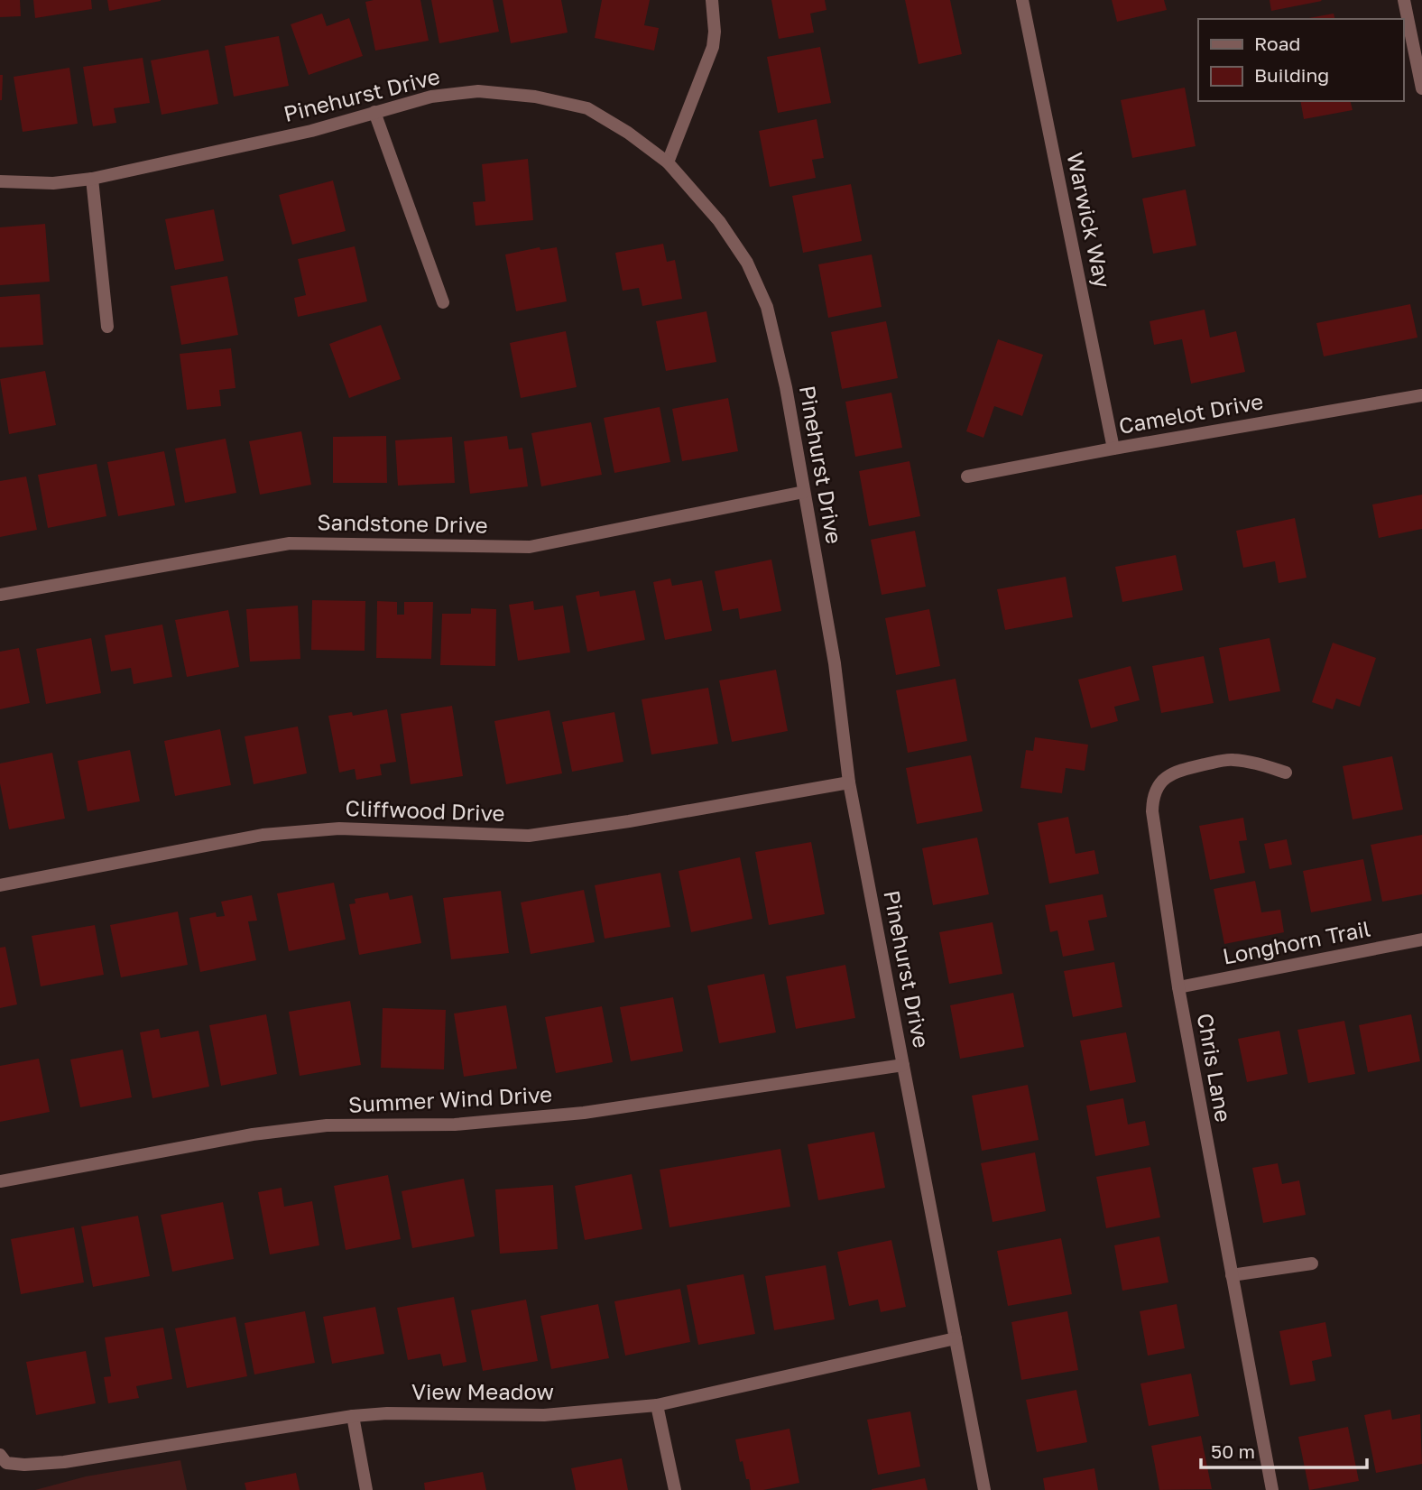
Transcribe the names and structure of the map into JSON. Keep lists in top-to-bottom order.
{
  "streets": {
    "street": [
      "Pinehurst Drive",
      "Warwick Way",
      "Camelot Drive",
      "Sandstone Drive",
      "Cliffwood Drive",
      "Longhorn Trail",
      "Chris Lane",
      "Summer Wind Drive",
      "View Meadow"
    ]
  },
  "crossings": [
    ["Pinehurst Drive", "Sandstone Drive"],
    ["Pinehurst Drive", "Cliffwood Drive"],
    ["Pinehurst Drive", "Summer Wind Drive"],
    ["Pinehurst Drive", "View Meadow"],
    ["Warwick Way", "Camelot Drive"],
    ["Longhorn Trail", "Chris Lane"]
  ],
  "legend": ["Road", "Building"],
  "scale_bar": "50 m"
}
